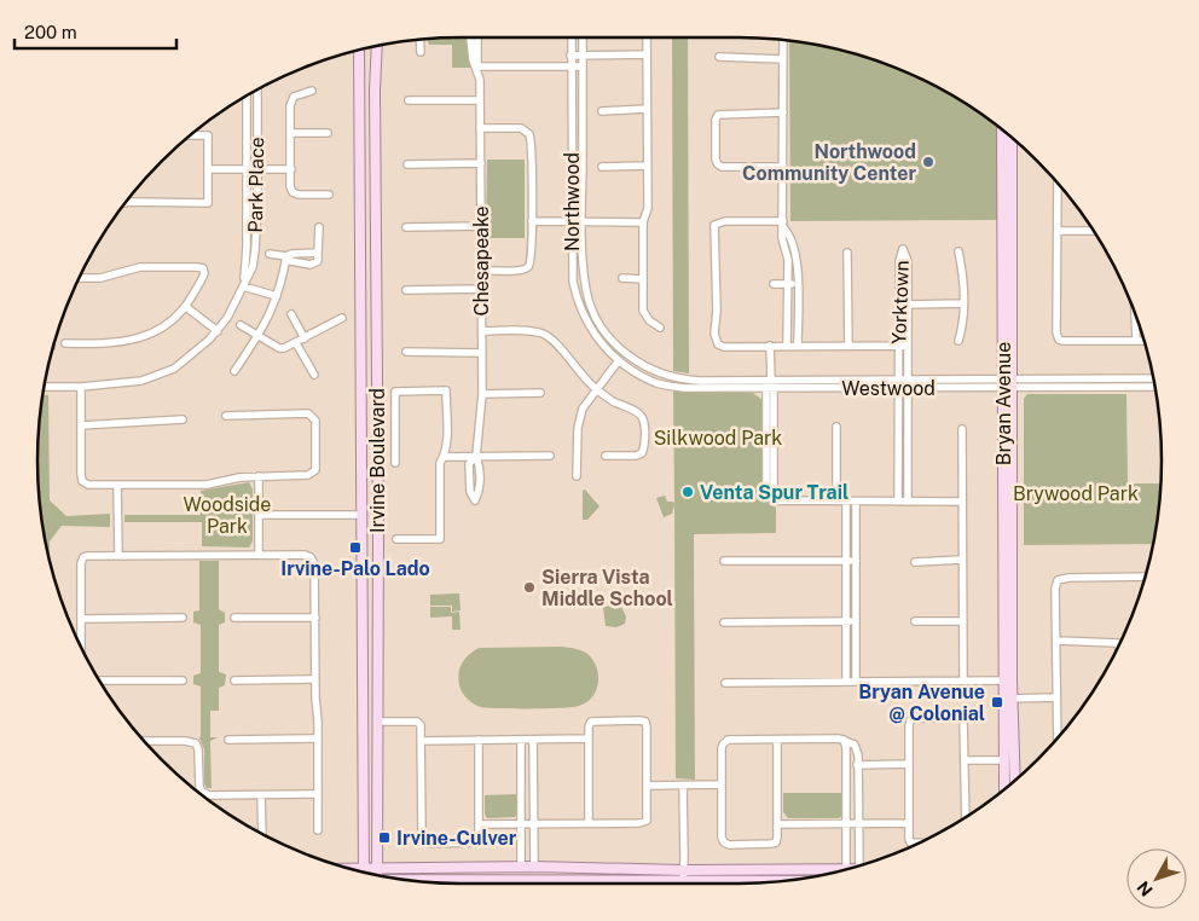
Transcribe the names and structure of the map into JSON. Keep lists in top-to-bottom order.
{
  "streets": {
    "main road": ["Bryan Avenue", "Irvine Boulevard"],
    "street": [
      "Park Place",
      "Northwood",
      "Chesapeake",
      "Yorktown",
      "Westwood"
    ]
  },
  "crossings": [
    ["Northwood", "Westwood"],
    ["Yorktown", "Westwood"],
    ["Westwood", "Bryan Avenue"]
  ],
  "parks": ["Silkwood Park", "Brywood Park", "Woodside Park"],
  "places": {
    "other": ["Northwood Community Center", "Venta Spur Trail", "Sierra Vista Middle School"],
    "transit": ["Irvine-Palo Lado", "Bryan Avenue @ Colonial", "Irvine-Culver"]
  },
  "scale_bar": "200 m",
  "north": "bottom left"
}
